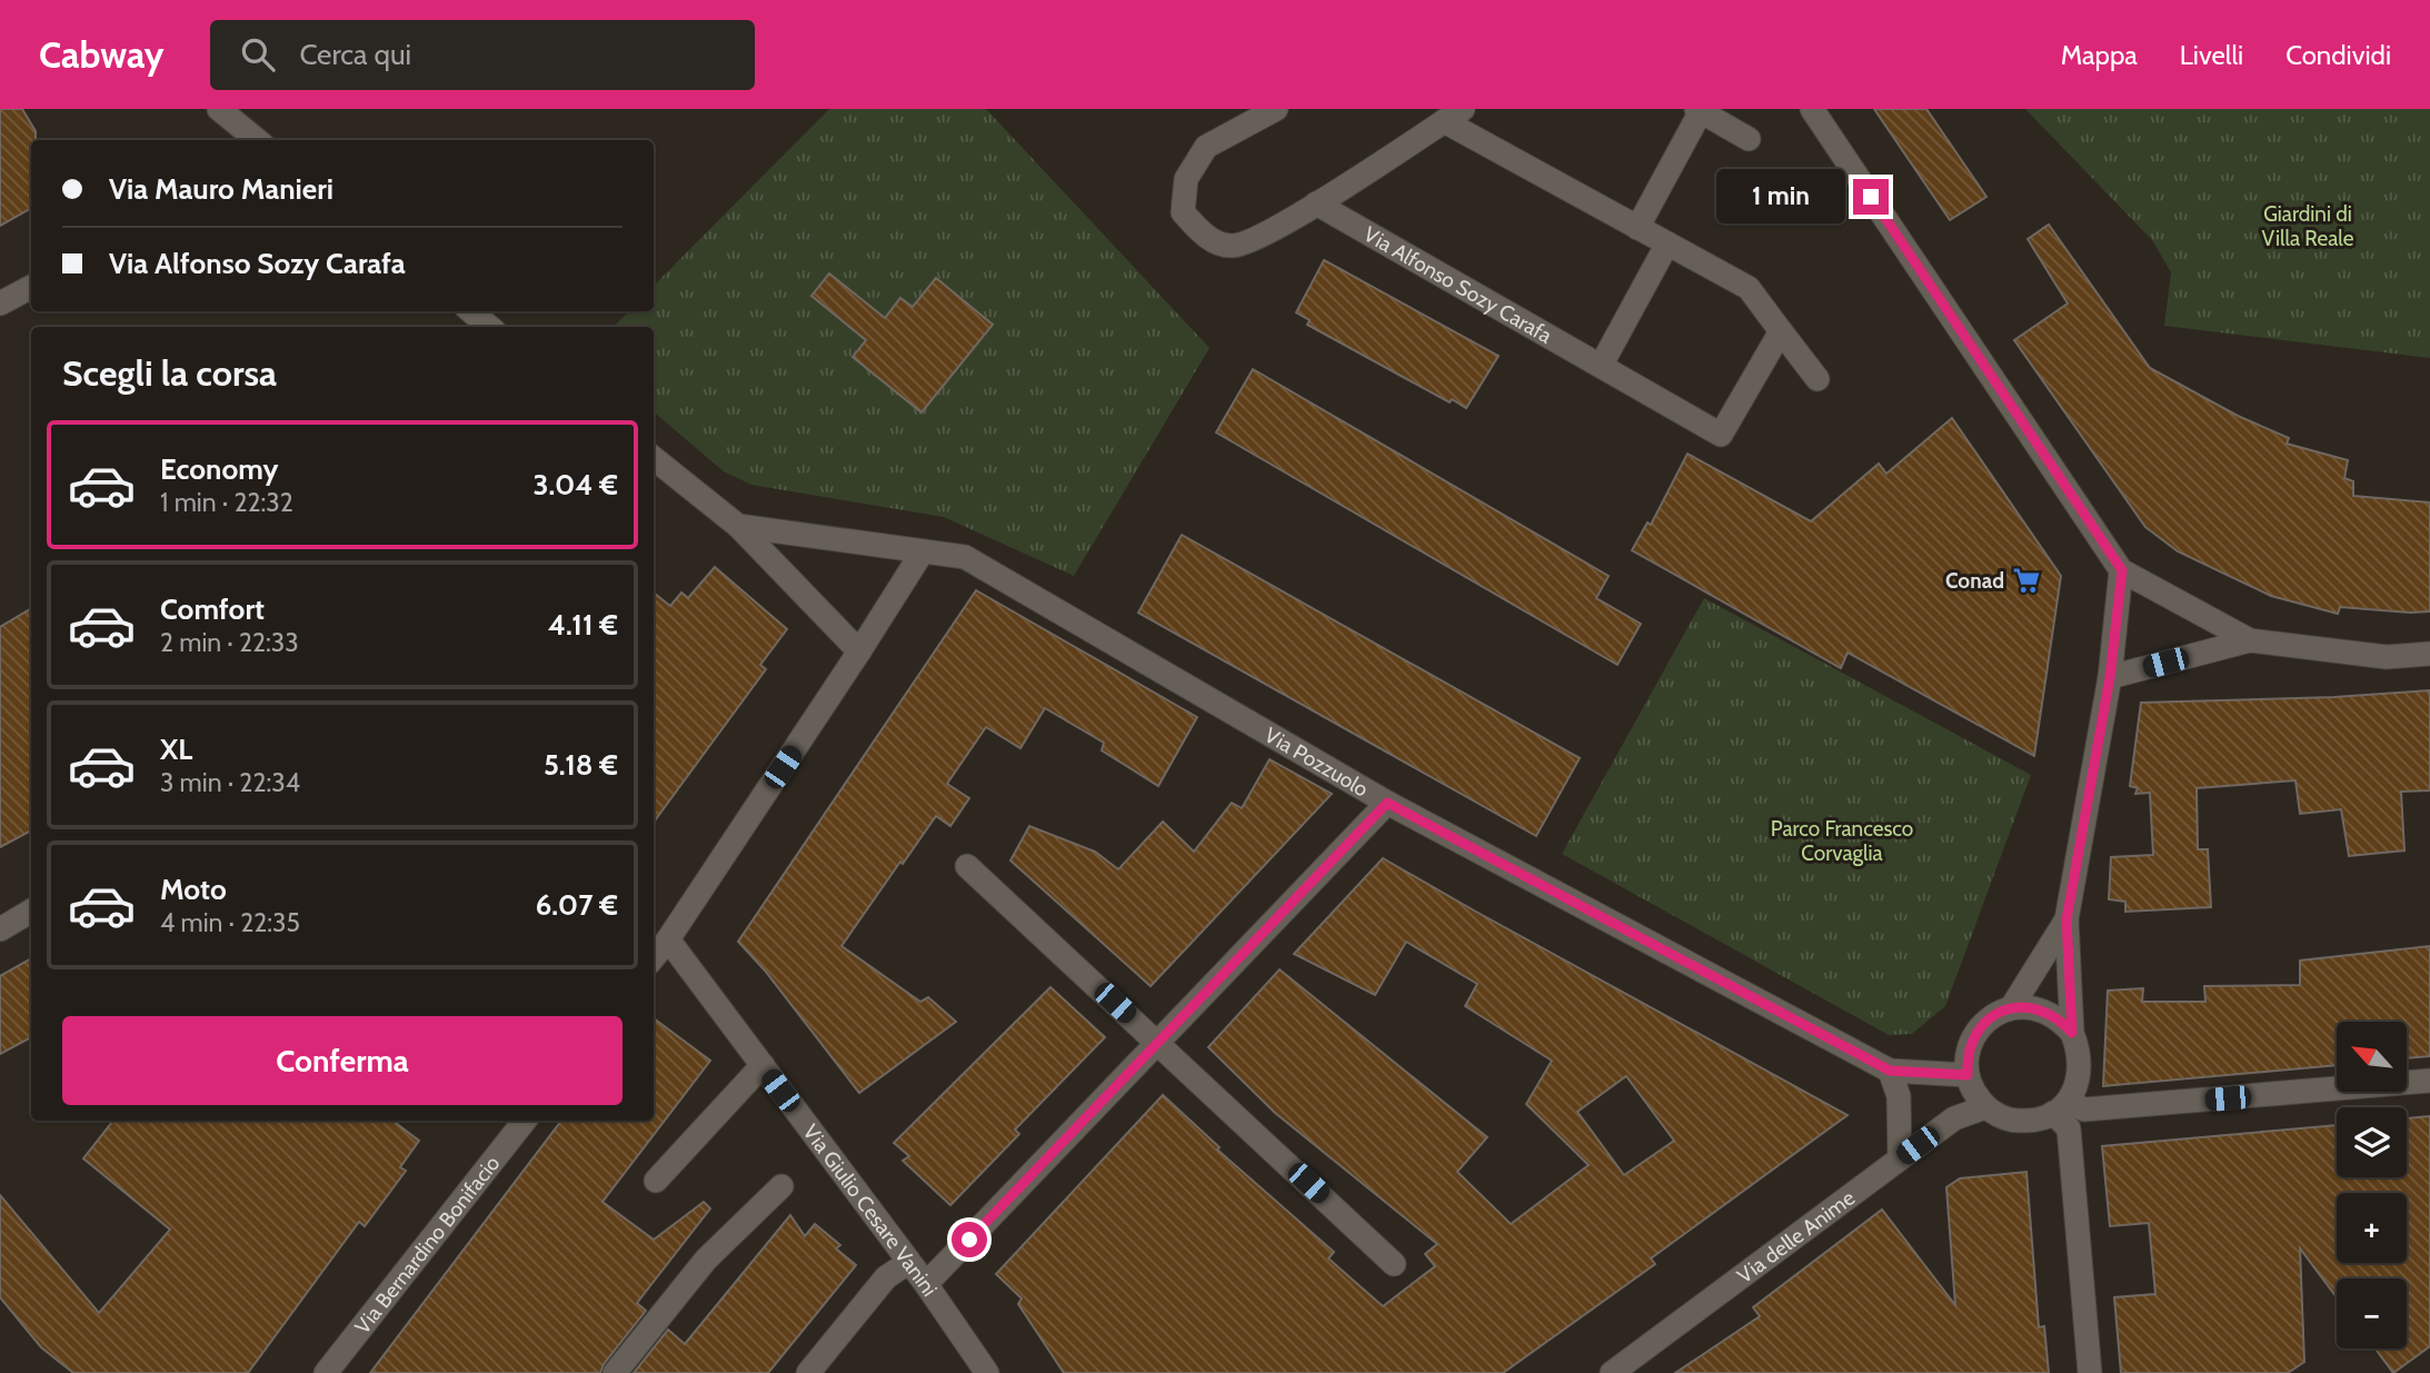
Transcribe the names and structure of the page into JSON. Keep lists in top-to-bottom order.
{
  "streets": {
    "street": [
      "Via Alfonso Sozy Carafa",
      "Via Pozzuolo",
      "Via Giulio Cesare Vanini",
      "Via delle Anime",
      "Via Bernardino Bonifacio"
    ]
  },
  "crossings": [
    ["Via Pozzuolo", "Via delle Anime"]
  ],
  "parks": ["Giardini di Villa Reale", "Parco Francesco Corvaglia"],
  "places": {
    "supermarket": ["Conad"]
  },
  "north": "top left",
  "page": {
    "header": "Cabway",
    "search": "Cerca qui",
    "nav": ["Mappa", "Livelli", "Condividi"],
    "banner": ["Via Mauro Manieri", "Via Alfonso Sozy Carafa"],
    "bubble": "1 min",
    "heading": "Scegli la corsa",
    "list": [
      {
        "name": "Economy",
        "note": "1 min · 22:32",
        "value": "3.04 €"
      },
      {
        "name": "Comfort",
        "note": "2 min · 22:33",
        "value": "4.11 €"
      },
      {
        "name": "XL",
        "note": "3 min · 22:34",
        "value": "5.18 €"
      },
      {
        "name": "Moto",
        "note": "4 min · 22:35",
        "value": "6.07 €"
      }
    ],
    "buttons": "Conferma",
    "map_buttons": ["+", "−"]
  }
}
